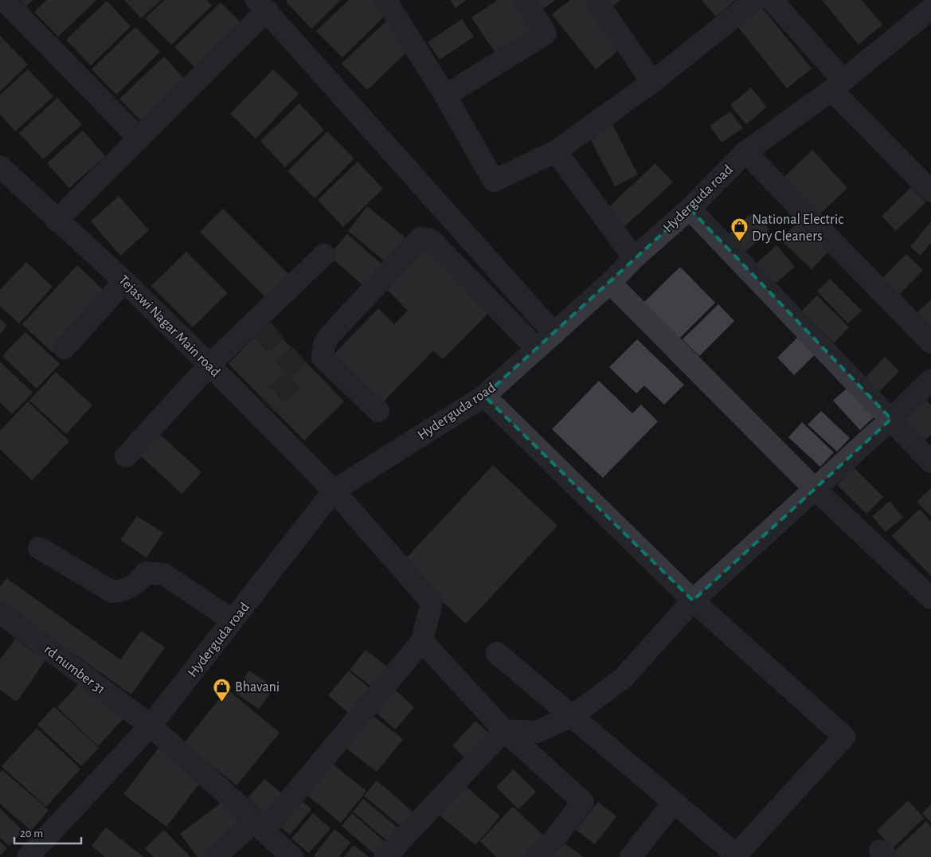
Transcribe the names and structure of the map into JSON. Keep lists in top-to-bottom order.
{
  "streets": {
    "street": ["Hyderguda road", "Tejaswi Nagar Main road", "rd number 31"]
  },
  "crossings": [
    ["Hyderguda road", "Tejaswi Nagar Main road"],
    ["Hyderguda road", "rd number 31"]
  ],
  "places": {
    "shop": ["National Electric Dry Cleaners", "Bhavani"]
  },
  "scale_bar": "20 m"
}
